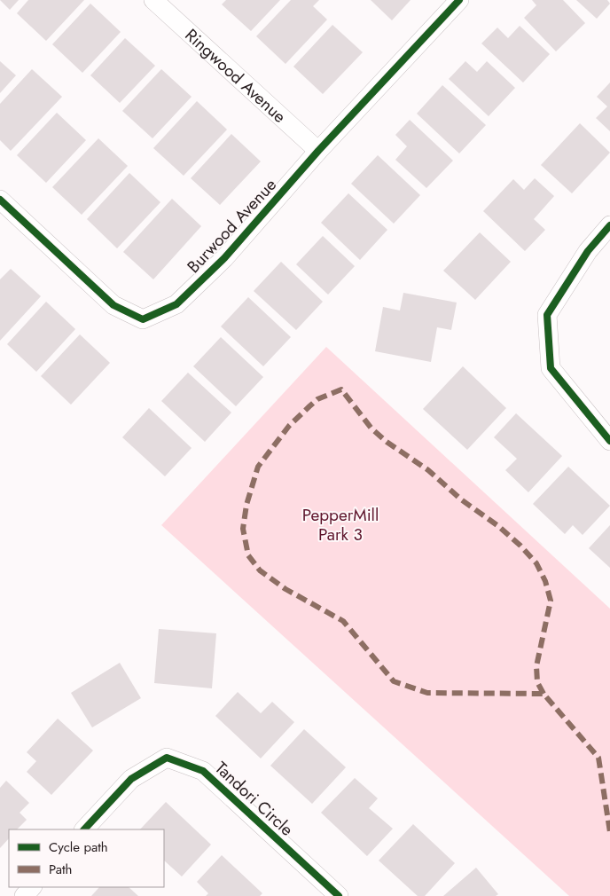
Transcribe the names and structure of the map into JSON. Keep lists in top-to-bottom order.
{
  "streets": {
    "street": ["Ringwood Avenue", "Burwood Avenue", "Tandori Circle"]
  },
  "crossings": [
    ["Ringwood Avenue", "Burwood Avenue"]
  ],
  "parks": ["PepperMill Park 3"],
  "legend": ["Cycle path", "Path"]
}
